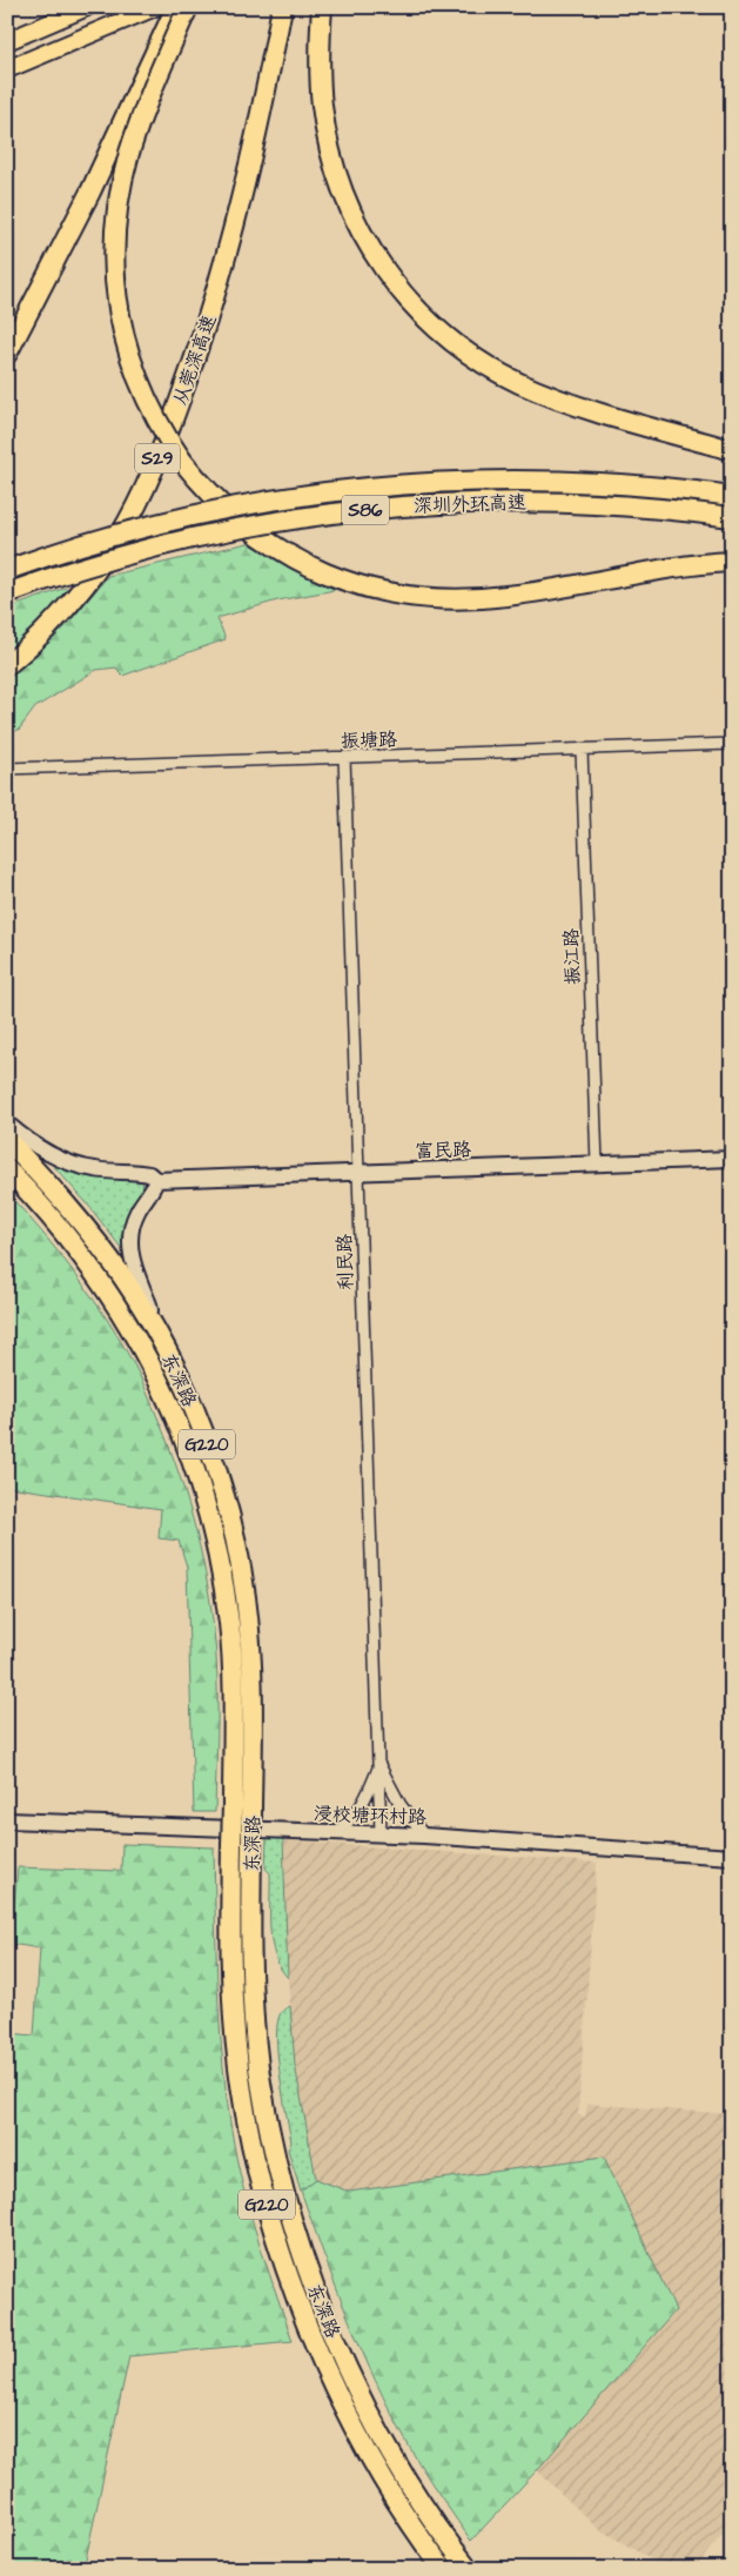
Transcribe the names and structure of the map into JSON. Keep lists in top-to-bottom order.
{
  "streets": {
    "highway": [
      "从莞深高速",
      "S29",
      "深圳外环高速",
      "S86",
      "东深路",
      "G220"
    ],
    "street": [
      "振塘路",
      "振江路",
      "富民路",
      "利民路",
      "浸校塘环村路"
    ]
  },
  "crossings": [
    ["振塘路", "振江路"],
    ["振塘路", "利民路"],
    ["振江路", "富民路"],
    ["富民路", "利民路"],
    ["利民路", "浸校塘环村路"]
  ]
}
